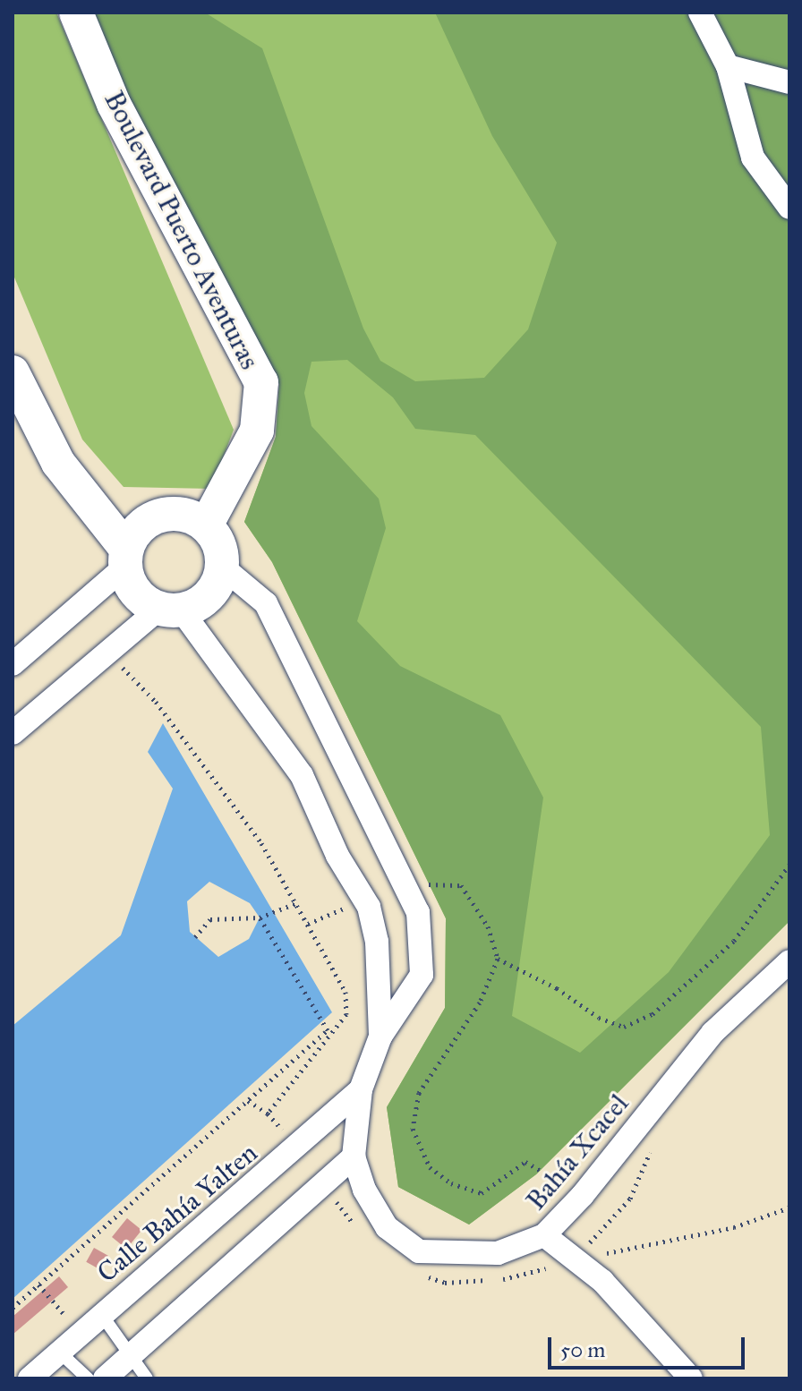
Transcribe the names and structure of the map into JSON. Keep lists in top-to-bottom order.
{
  "streets": {
    "street": ["Boulevard Puerto Aventuras", "Bahía Xcacel", "Calle Bahía Yalten"]
  },
  "crossings": [
    ["Bahía Xcacel", "Calle Bahía Yalten"]
  ],
  "scale_bar": "50 m"
}
